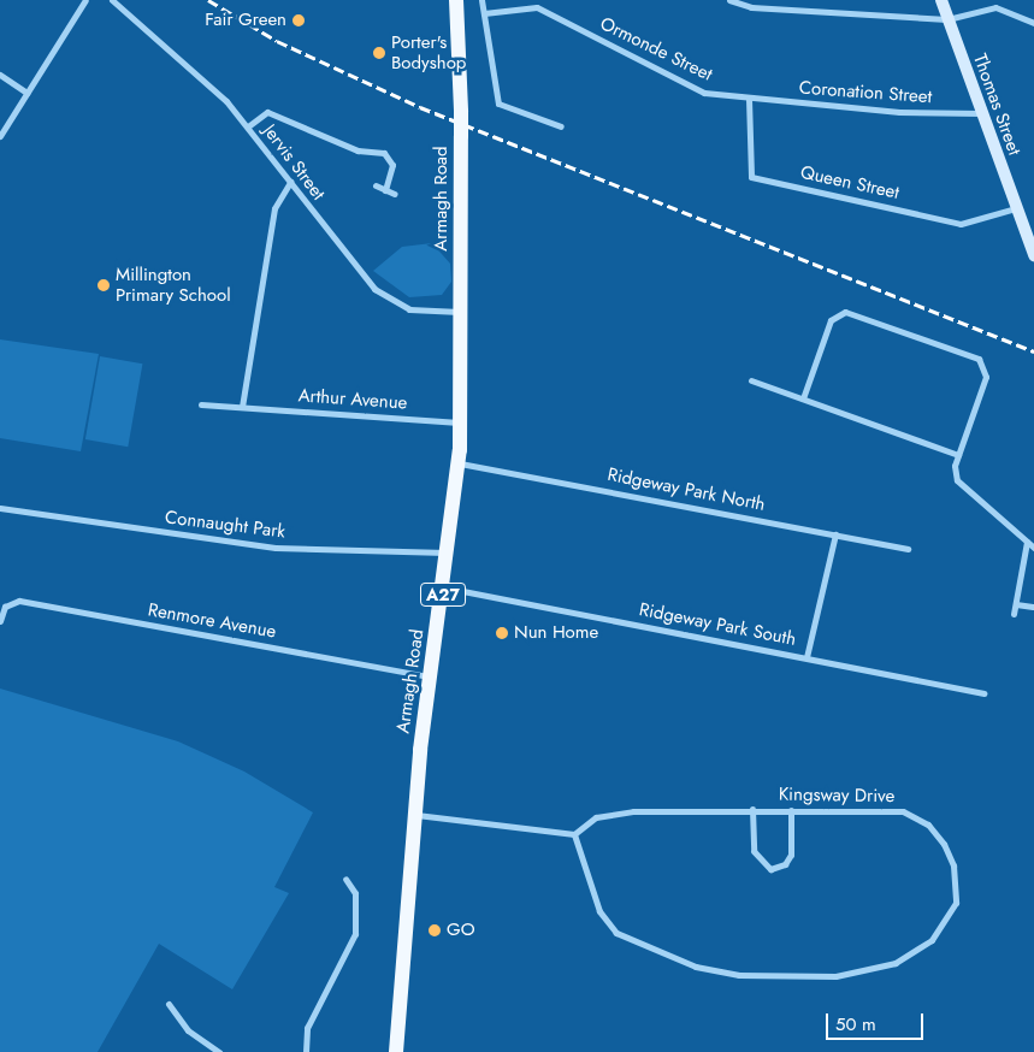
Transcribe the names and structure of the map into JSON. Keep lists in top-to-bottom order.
{
  "streets": {
    "main road": ["Thomas Street", "Armagh Road", "A27"],
    "street": [
      "Ormonde Street",
      "Coronation Street",
      "Jervis Street",
      "Queen Street",
      "Arthur Avenue",
      "Ridgeway Park North",
      "Connaught Park",
      "Renmore Avenue",
      "Ridgeway Park South",
      "Kingsway Drive"
    ]
  },
  "crossings": [
    ["Ormonde Street", "Coronation Street"],
    ["Ormonde Street", "Queen Street"],
    ["Coronation Street", "Thomas Street"],
    ["Coronation Street", "Queen Street"],
    ["Thomas Street", "Queen Street"],
    ["Jervis Street", "Armagh Road"],
    ["Armagh Road", "Arthur Avenue"],
    ["Armagh Road", "Ridgeway Park North"],
    ["Armagh Road", "Connaught Park"],
    ["Armagh Road", "Renmore Avenue"],
    ["Armagh Road", "Ridgeway Park South"]
  ],
  "places": [
    "Fair Green",
    "Porter's Bodyshop",
    "Millington Primary School",
    "Nun Home",
    "GO"
  ],
  "scale_bar": "50 m"
}
